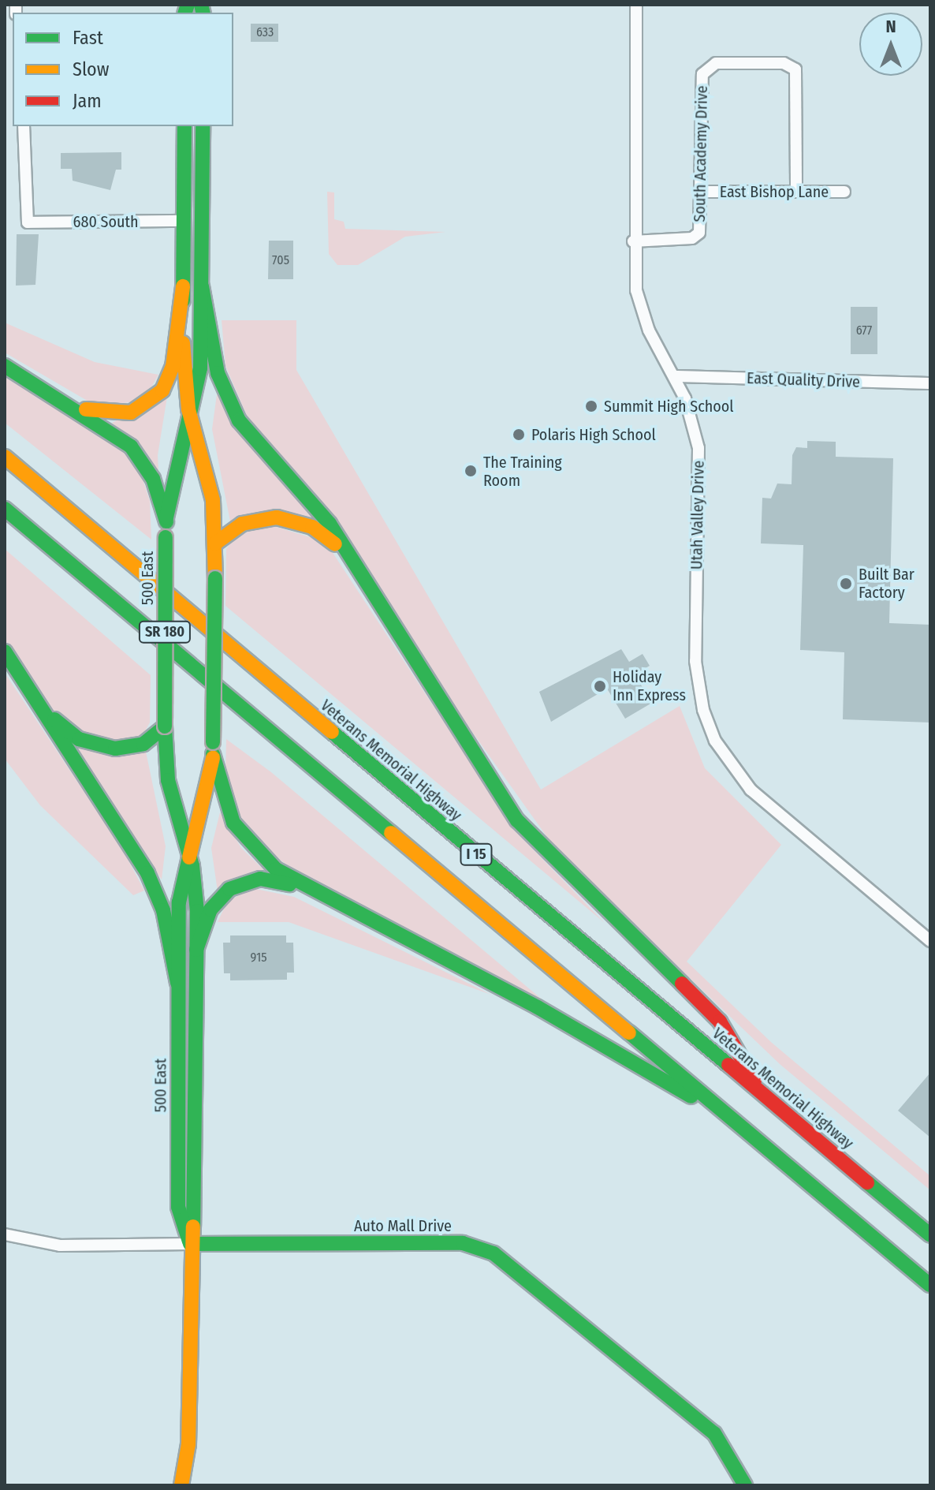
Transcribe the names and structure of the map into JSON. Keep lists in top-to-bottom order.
{
  "streets": {
    "main road": [
      "500 East",
      "SR 180",
      "Veterans Memorial Highway",
      "I 15",
      "Auto Mall Drive"
    ],
    "street": [
      "South Academy Drive",
      "East Bishop Lane",
      "680 South",
      "East Quality Drive",
      "Utah Valley Drive"
    ]
  },
  "crossings": [
    ["South Academy Drive", "East Bishop Lane"],
    ["South Academy Drive", "Utah Valley Drive"],
    ["680 South", "500 East"],
    ["East Quality Drive", "Utah Valley Drive"],
    ["500 East", "Auto Mall Drive"]
  ],
  "places": [
    "Summit High School",
    "Polaris High School",
    "The Training Room",
    "Built Bar Factory",
    "Holiday Inn Express"
  ],
  "house_numbers": [
    "633",
    "705",
    "677",
    "915"
  ],
  "legend": ["Fast", "Slow", "Jam"],
  "north": "top"
}
